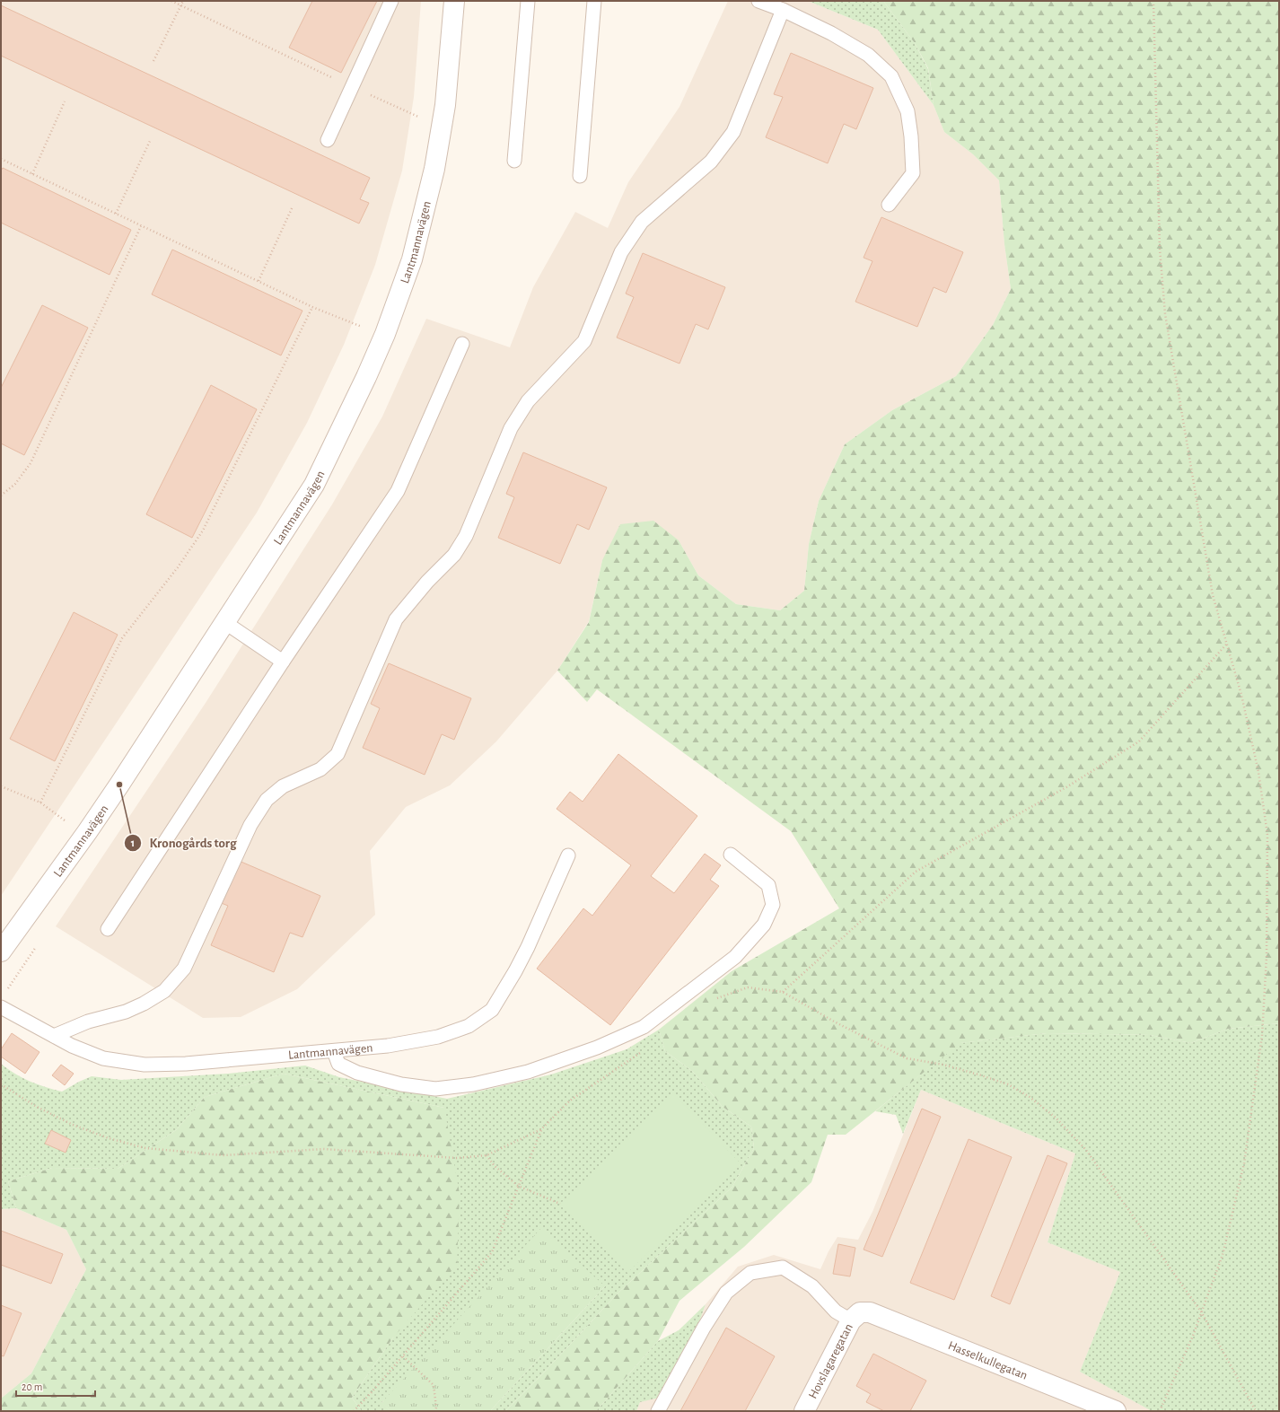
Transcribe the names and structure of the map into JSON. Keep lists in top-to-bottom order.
{
  "streets": {
    "street": ["Lantmannavägen", "Hasselkullegatan", "Hovslagaregatan"]
  },
  "crossings": [
    ["Hasselkullegatan", "Hovslagaregatan"]
  ],
  "places": ["Kronogårds torg"],
  "scale_bar": "20 m"
}
